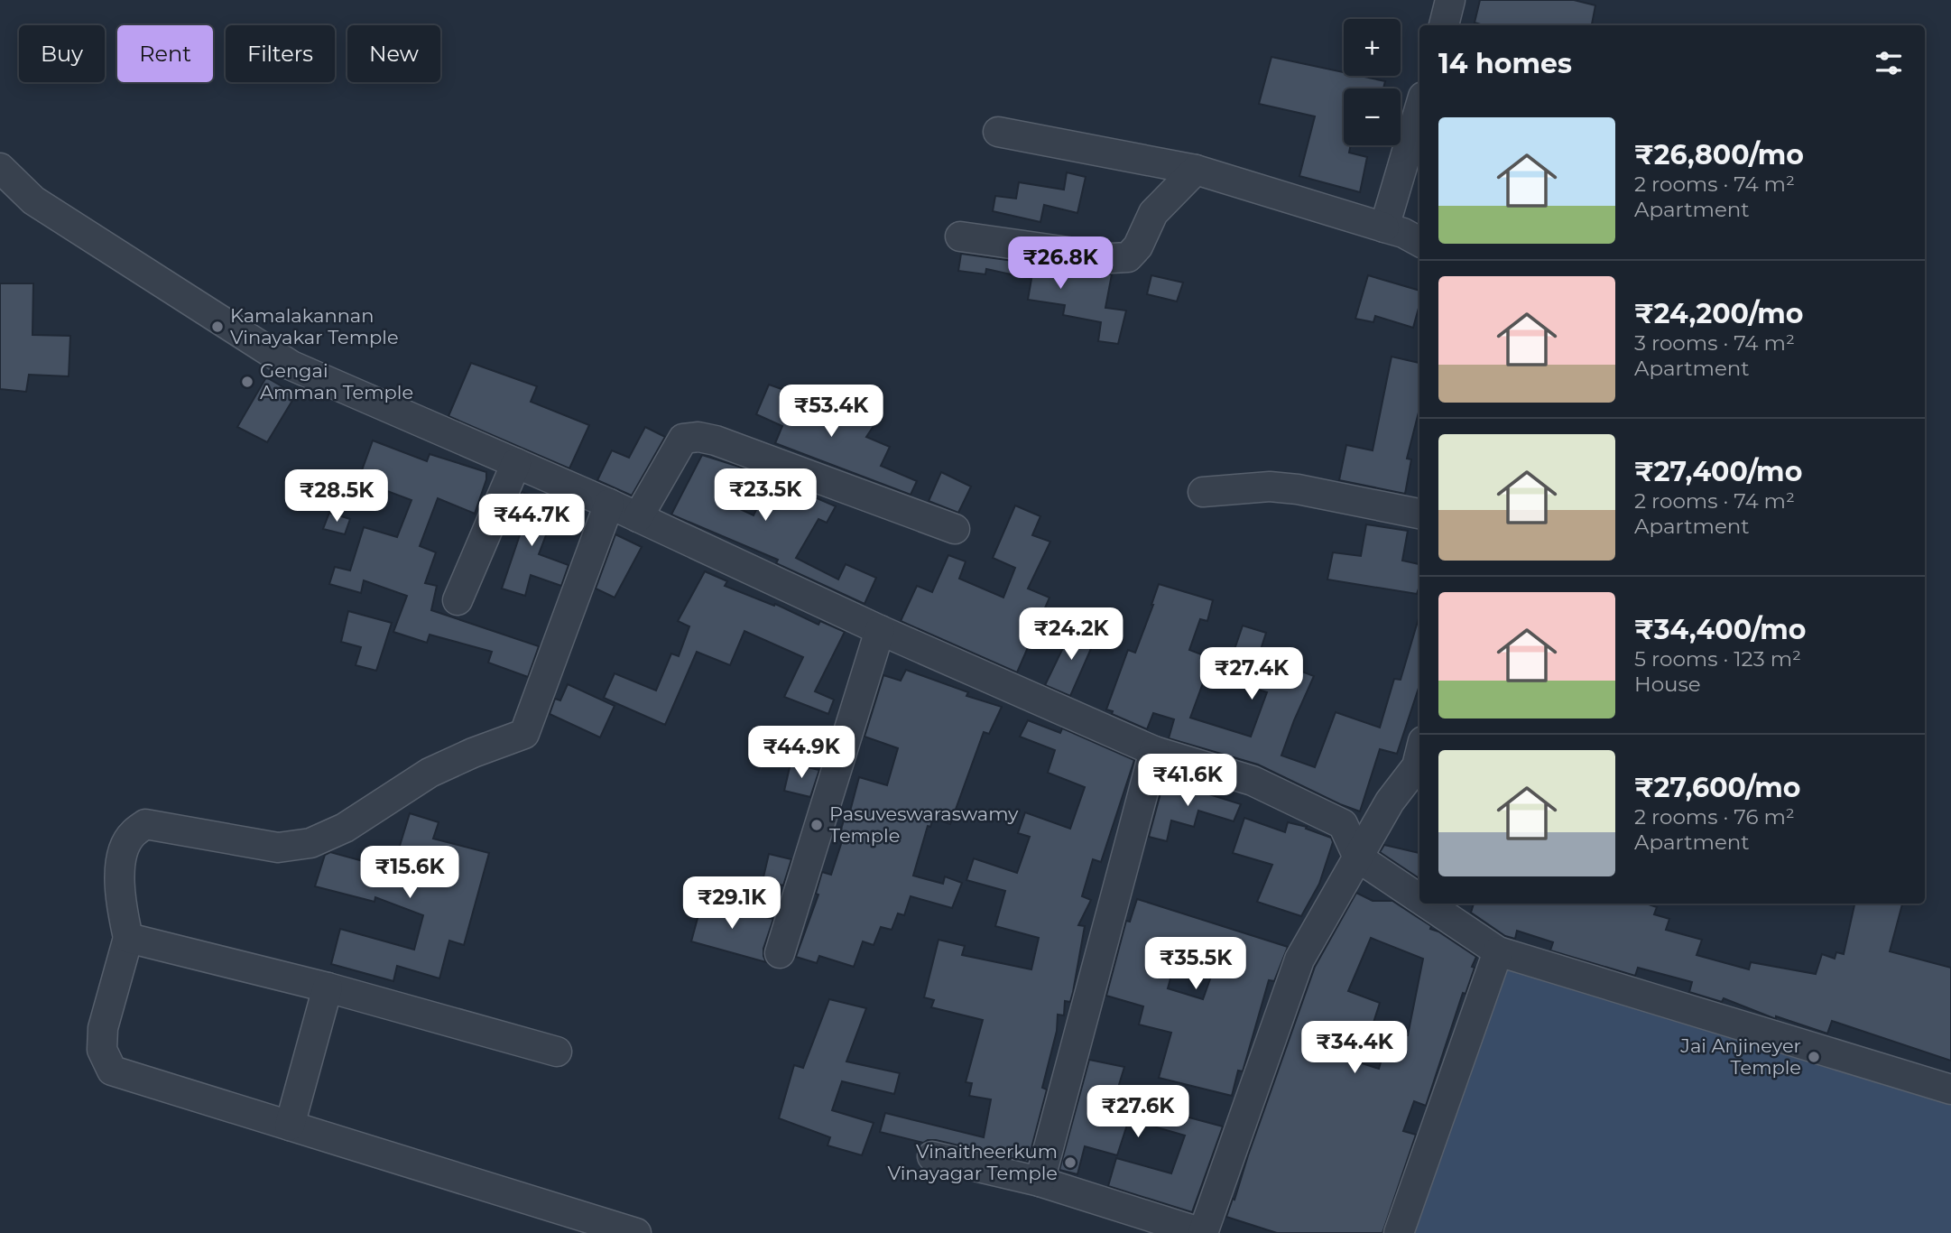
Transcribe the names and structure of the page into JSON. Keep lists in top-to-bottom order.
{
  "places": [
    "Kamalakannan Vinayakar Temple",
    "Gengai Amman Temple",
    "Pasuveswaraswamy Temple",
    "Jai Anjineyer Temple",
    "Vinaitheerkum Vinayagar Temple"
  ],
  "page": {
    "map_buttons": ["+", "−"],
    "chip": [
      "Buy",
      "Rent",
      "Filters",
      "New"
    ],
    "heading": "14 homes",
    "list": [
      {
        "name": "₹26,800/mo",
        "note": "2 rooms · 74 m² · Apartment"
      },
      {
        "name": "₹24,200/mo",
        "note": "3 rooms · 74 m² · Apartment"
      },
      {
        "name": "₹27,400/mo",
        "note": "2 rooms · 74 m² · Apartment"
      },
      {
        "name": "₹34,400/mo",
        "note": "5 rooms · 123 m² · House"
      },
      {
        "name": "₹27,600/mo",
        "note": "2 rooms · 76 m² · Apartment"
      }
    ],
    "price": [
      "₹26.8K",
      "₹53.4K",
      "₹23.5K",
      "₹28.5K",
      "₹44.7K",
      "₹24.2K",
      "₹27.4K",
      "₹44.9K",
      "₹41.6K",
      "₹15.6K",
      "₹29.1K",
      "₹35.5K",
      "₹34.4K",
      "₹27.6K"
    ]
  }
}
